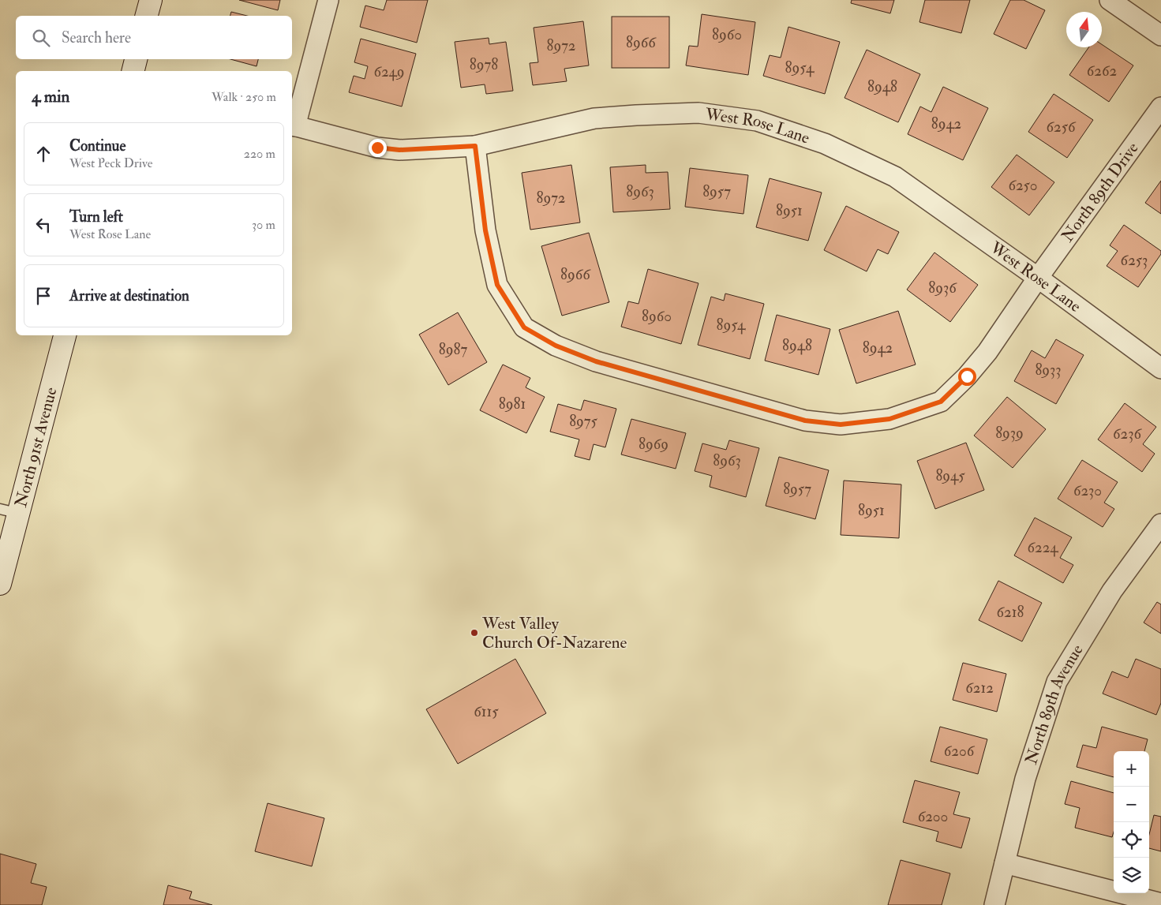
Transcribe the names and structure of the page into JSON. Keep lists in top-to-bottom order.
{
  "streets": {
    "main road": ["North 91st Avenue"],
    "street": ["West Rose Lane", "North 89th Drive", "North 89th Avenue"]
  },
  "crossings": [
    ["West Rose Lane", "North 89th Drive"]
  ],
  "places": ["West Valley Church Of-Nazarene"],
  "house_numbers": [
    "8960",
    "8966",
    "8972",
    "8978",
    "8954",
    "6262",
    "6249",
    "8948",
    "8942",
    "6256",
    "6250",
    "8963",
    "8957",
    "8972",
    "8951",
    "6253",
    "8966",
    "8936",
    "8960",
    "8954",
    "8948",
    "8942",
    "8987",
    "8933",
    "8981",
    "8975",
    "8939",
    "6236",
    "8969",
    "8963",
    "8945",
    "8957",
    "6230",
    "8951",
    "6224",
    "6218",
    "6212",
    "6115",
    "6206",
    "6200"
  ],
  "north": "top",
  "page": {
    "search": "Search here",
    "heading": ["4 min", "Walk · 250 m"],
    "list": [
      ["Continue", "West Peck Drive", "220 m"],
      ["Turn left", "West Rose Lane", "30 m"],
      "Arrive at destination"
    ],
    "map_buttons": ["+", "−"]
  }
}
